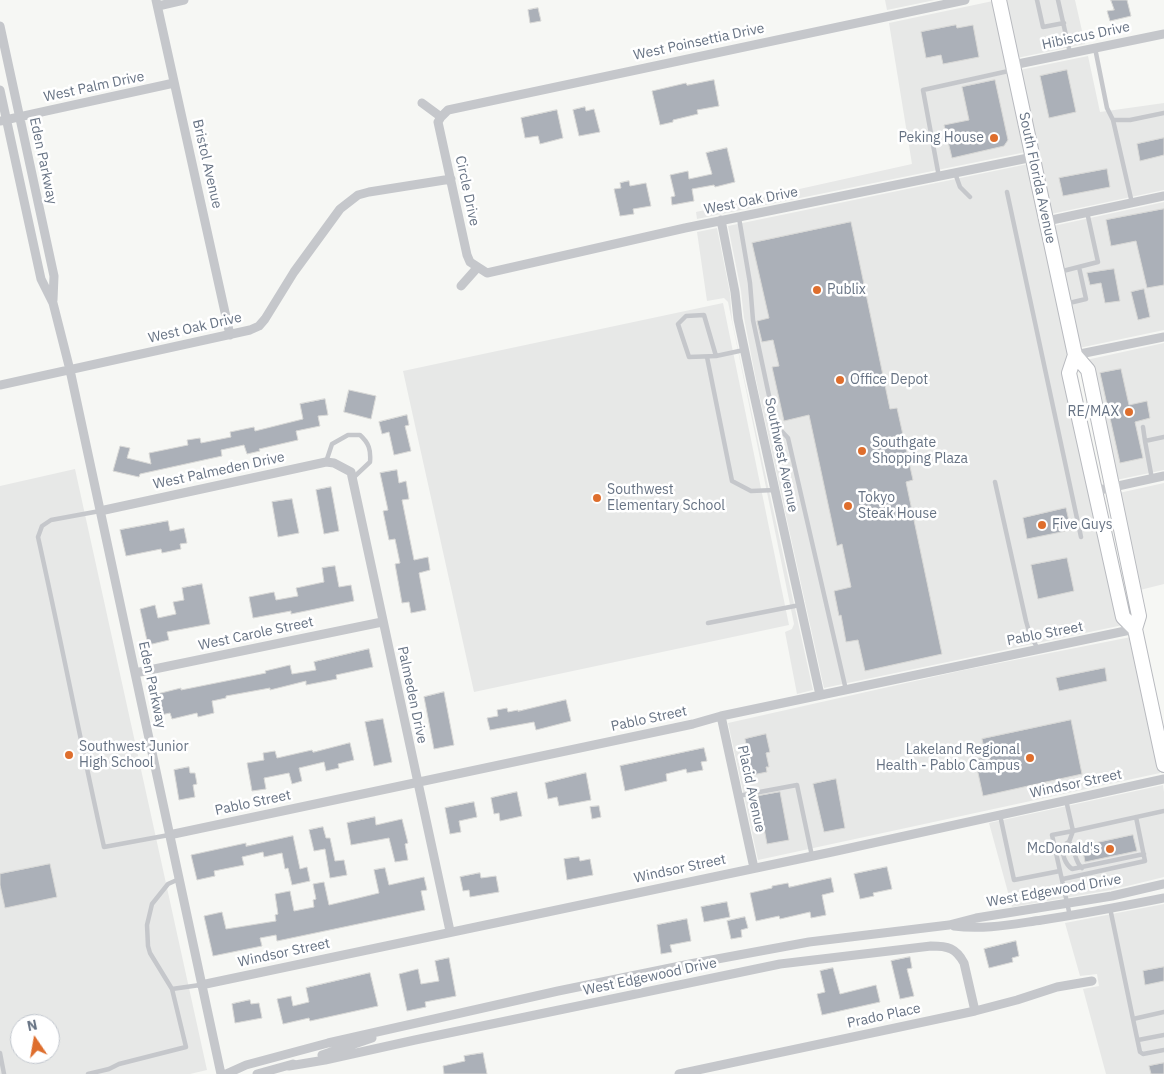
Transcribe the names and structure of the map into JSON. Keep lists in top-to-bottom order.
{
  "streets": {
    "main road": ["South Florida Avenue"],
    "street": [
      "Hibiscus Drive",
      "West Poinsettia Drive",
      "West Palm Drive",
      "Eden Parkway",
      "Bristol Avenue",
      "Circle Drive",
      "West Oak Drive",
      "Southwest Avenue",
      "West Palmeden Drive",
      "West Carole Street",
      "Pablo Street",
      "Palmeden Drive",
      "Windsor Street",
      "Placid Avenue",
      "West Edgewood Drive",
      "Prado Place"
    ]
  },
  "crossings": [
    ["Hibiscus Drive", "South Florida Avenue"],
    ["West Poinsettia Drive", "Circle Drive"],
    ["West Palm Drive", "Eden Parkway"],
    ["West Palm Drive", "Bristol Avenue"],
    ["Eden Parkway", "West Oak Drive"],
    ["Eden Parkway", "West Palmeden Drive"],
    ["Eden Parkway", "West Carole Street"],
    ["Eden Parkway", "Pablo Street"],
    ["Eden Parkway", "Windsor Street"],
    ["Bristol Avenue", "West Oak Drive"],
    ["South Florida Avenue", "West Oak Drive"],
    ["South Florida Avenue", "Pablo Street"],
    ["Circle Drive", "West Oak Drive"],
    ["West Oak Drive", "Southwest Avenue"],
    ["Southwest Avenue", "Pablo Street"],
    ["West Palmeden Drive", "Palmeden Drive"],
    ["West Carole Street", "Palmeden Drive"],
    ["Pablo Street", "Palmeden Drive"],
    ["Pablo Street", "Placid Avenue"],
    ["Palmeden Drive", "Windsor Street"],
    ["Windsor Street", "Placid Avenue"],
    ["West Edgewood Drive", "Prado Place"]
  ],
  "places": [
    "Peking House",
    "Publix",
    "Office Depot",
    "RE/MAX",
    "Southgate Shopping Plaza",
    "Southwest Elementary School",
    "Tokyo Steak House",
    "Five Guys",
    "Southwest Junior High School",
    "Lakeland Regional Health - Pablo Campus",
    "McDonald's"
  ],
  "north": "top"
}
